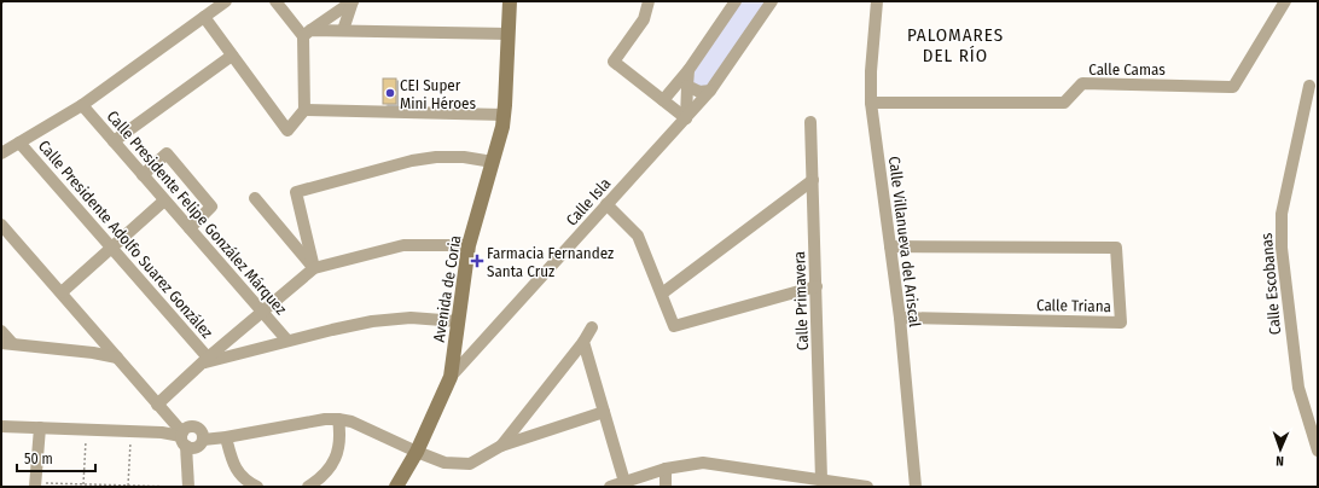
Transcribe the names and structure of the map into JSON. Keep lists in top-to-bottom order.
{
  "streets": {
    "main road": ["Avenida de Coria"],
    "street": [
      "Calle Camas",
      "Calle Isla",
      "Calle Presidente Felipe González Márquez",
      "Calle Presidente Adolfo Suarez González",
      "Calle Villanueva del Ariscal",
      "Calle Escobanas",
      "Calle Primavera",
      "Calle Triana"
    ]
  },
  "crossings": [
    ["Calle Camas", "Calle Villanueva del Ariscal"],
    ["Calle Isla", "Avenida de Coria"],
    ["Calle Villanueva del Ariscal", "Calle Triana"]
  ],
  "districts": ["PALOMARES DEL RÍO"],
  "places": {
    "other": ["CEI Super Mini Héroes"],
    "health": ["Farmacia Fernandez Santa Cruz"]
  },
  "scale_bar": "50 m",
  "north": "bottom"
}
